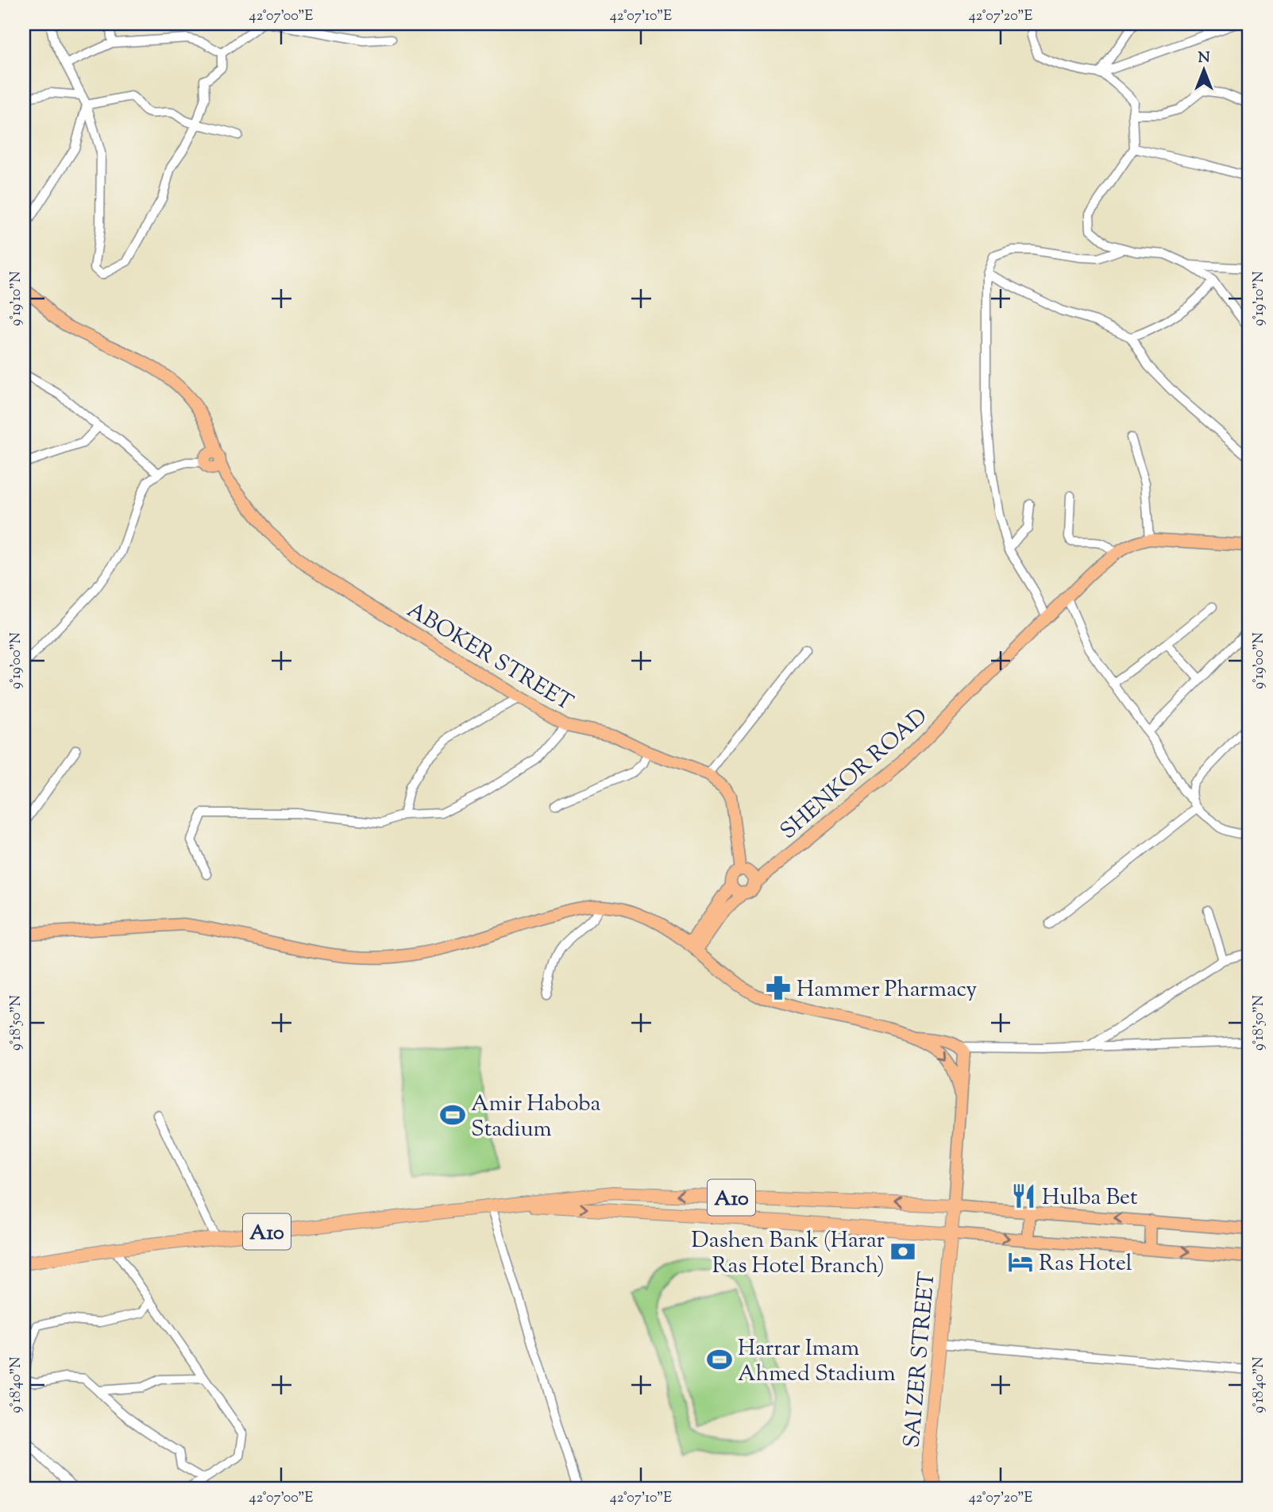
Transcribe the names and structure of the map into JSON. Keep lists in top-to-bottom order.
{
  "streets": {
    "highway": ["A10", "SAI ZER STREET"],
    "main road": ["ABOKER STREET", "SHENKOR ROAD"]
  },
  "crossings": [
    ["ABOKER STREET", "SHENKOR ROAD"],
    ["A10", "SAI ZER STREET"]
  ],
  "places": {
    "pharmacy": ["Hammer Pharmacy"],
    "sports": ["Amir Haboba Stadium", "Harrar Imam Ahmed Stadium"],
    "restaurant": ["Hulba Bet"],
    "bank": ["Dashen Bank (Harar Ras Hotel Branch)"],
    "hotel": ["Ras Hotel"]
  },
  "north": "top",
  "coordinates": [
    "42°07'00\"E",
    "42°07'10\"E",
    "42°07'20\"E",
    "9°19'10\"N",
    "9°19'00\"N",
    "9°18'50\"N",
    "9°18'40\"N"
  ]
}
